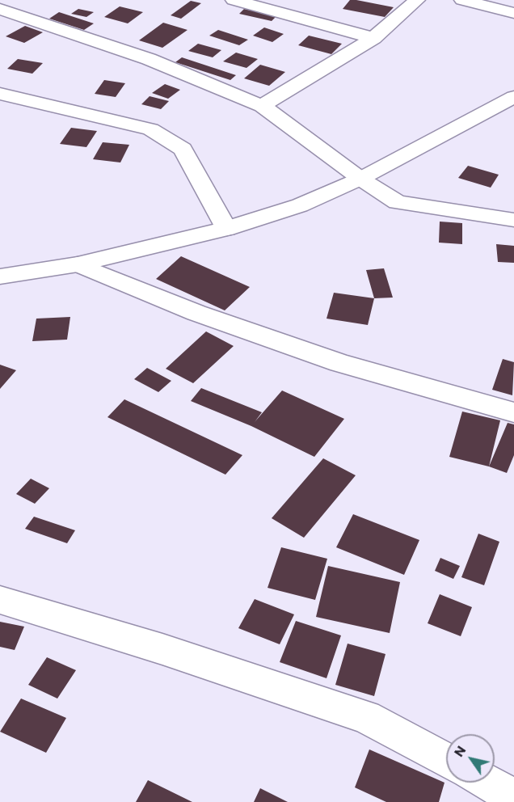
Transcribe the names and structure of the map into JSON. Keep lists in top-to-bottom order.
{
  "north": "top left"
}
